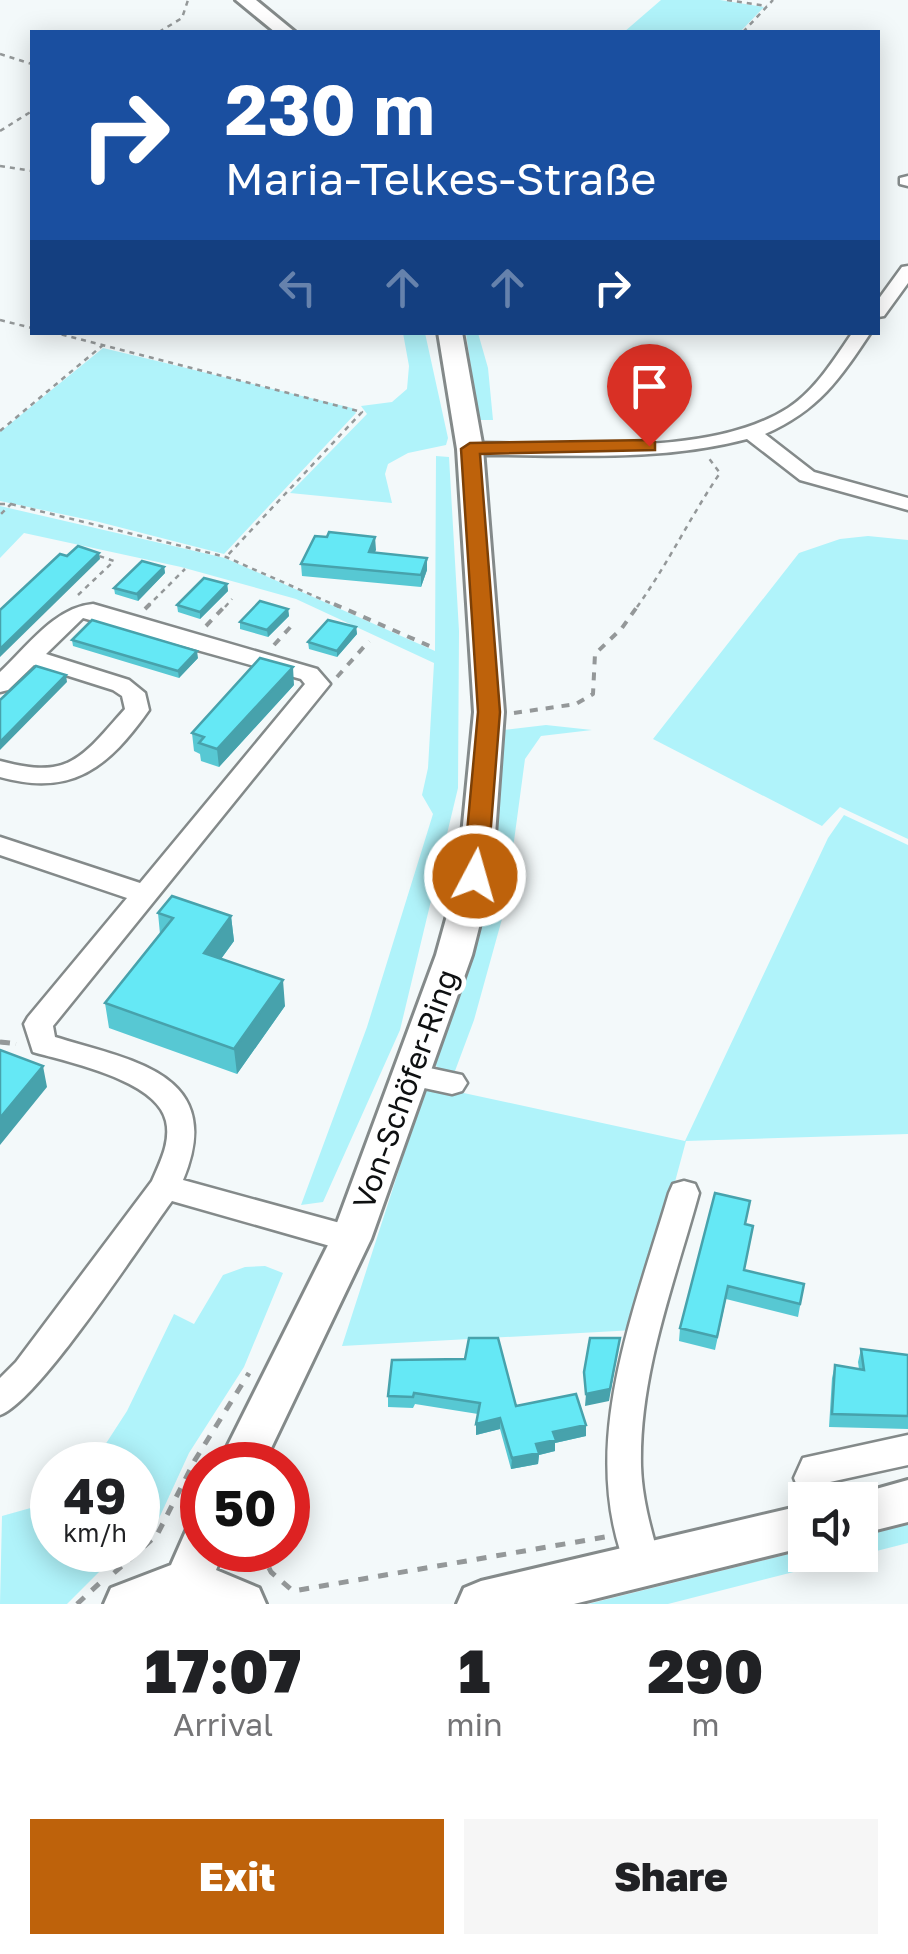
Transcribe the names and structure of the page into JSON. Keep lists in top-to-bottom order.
{
  "streets": {
    "main road": ["Von-Schöfer-Ring"]
  },
  "page": {
    "turn": ["230 m", "Maria-Telkes-Straße"],
    "speed": "49 km/h",
    "limit": "50",
    "eta": [
      "17:07",
      "Arrival",
      "1",
      "min",
      "290",
      "m"
    ],
    "buttons": ["Exit", "Share"]
  }
}
